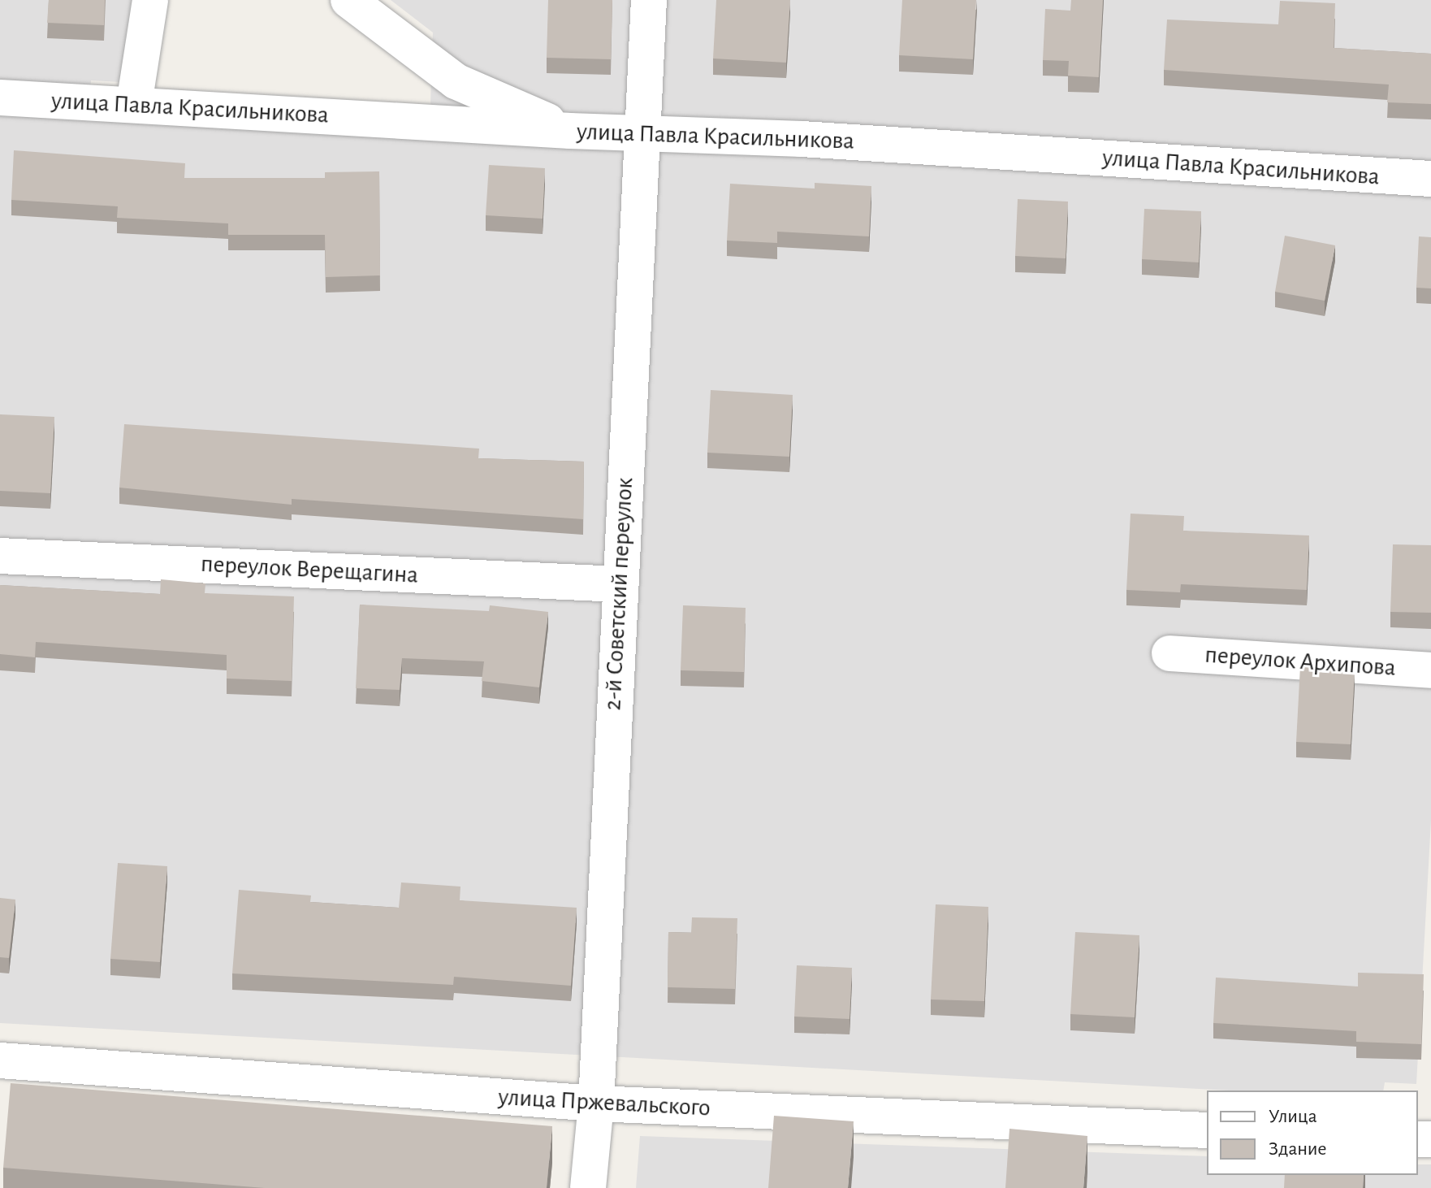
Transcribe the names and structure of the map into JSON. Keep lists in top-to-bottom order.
{
  "streets": {
    "street": [
      "улица Павла Красильникова",
      "переулок Верещагина",
      "2-й Советский переулок",
      "переулок Архипова",
      "улица Пржевальского"
    ]
  },
  "crossings": [
    ["улица Павла Красильникова", "2-й Советский переулок"],
    ["переулок Верещагина", "2-й Советский переулок"],
    ["2-й Советский переулок", "улица Пржевальского"]
  ],
  "legend": ["Улица", "Здание"]
}
